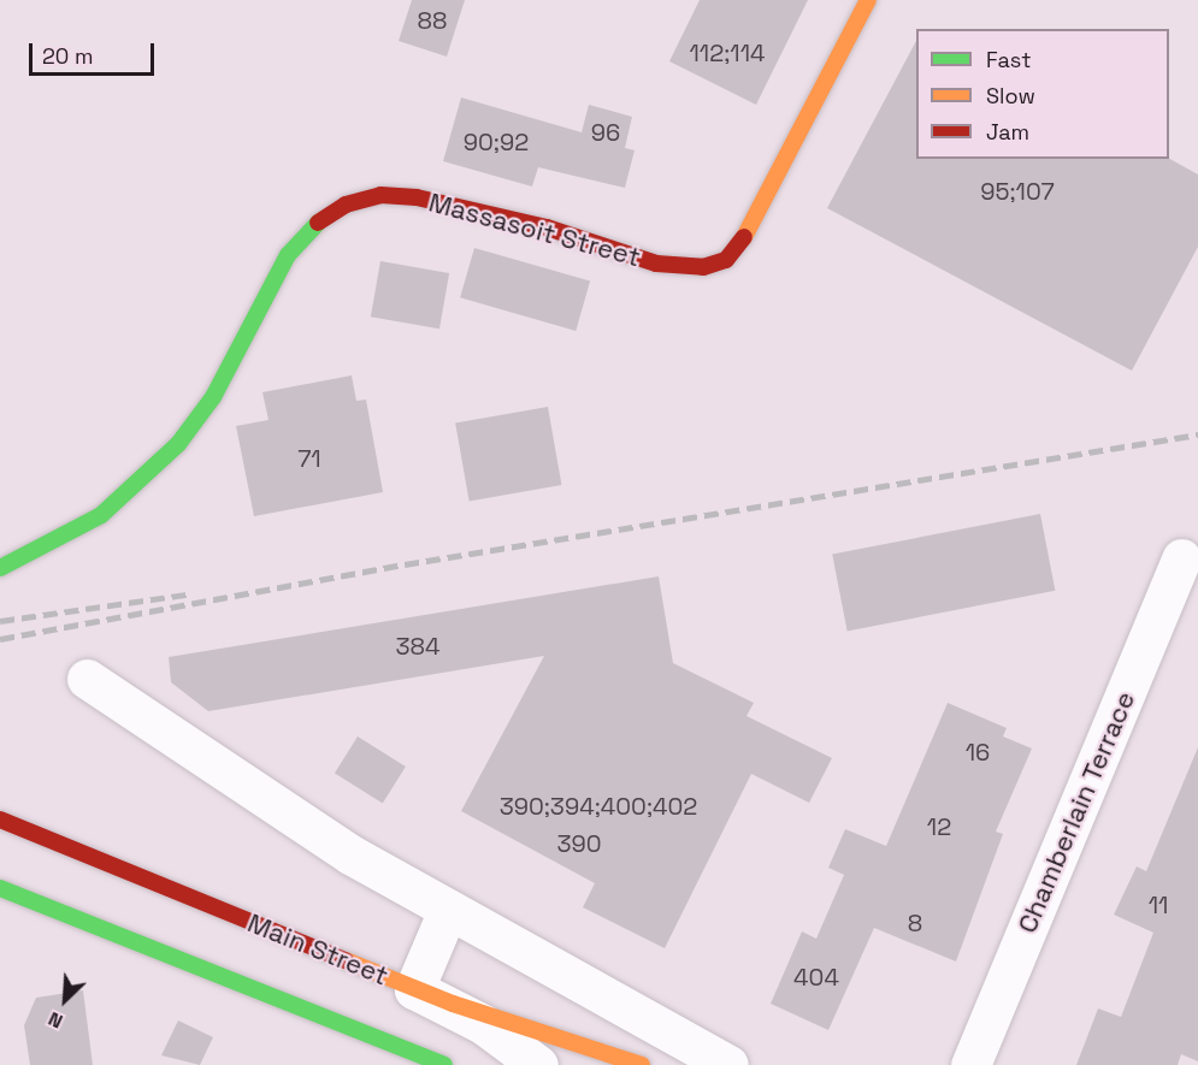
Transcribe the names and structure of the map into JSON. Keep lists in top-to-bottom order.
{
  "streets": {
    "main road": ["Massasoit Street", "Main Street"],
    "street": ["Chamberlain Terrace"]
  },
  "house_numbers": [
    "88",
    "112;114",
    "96",
    "90;92",
    "95;107",
    "71",
    "384",
    "16",
    "390;394;400;402",
    "12",
    "390",
    "11",
    "8",
    "404"
  ],
  "legend": ["Fast", "Slow", "Jam"],
  "scale_bar": "20 m",
  "north": "bottom left"
}
